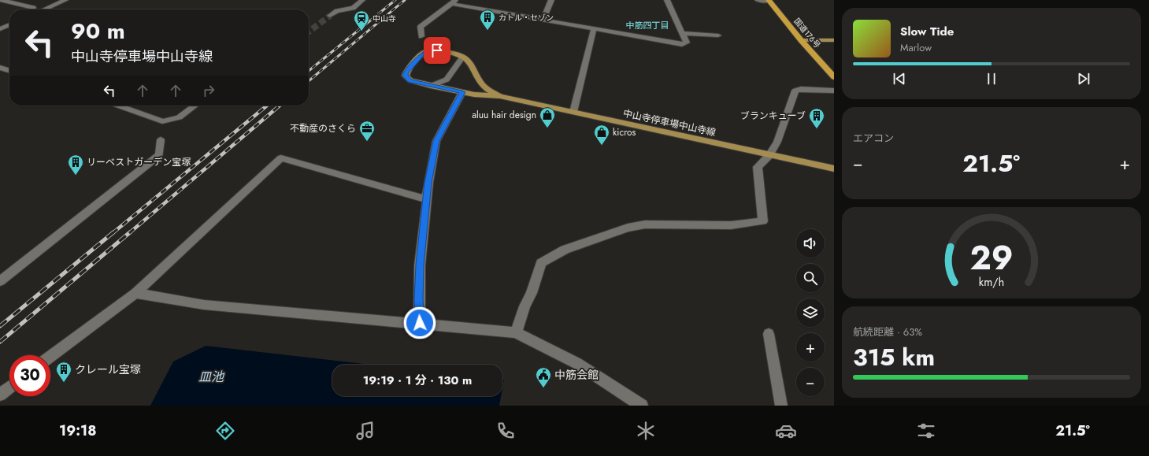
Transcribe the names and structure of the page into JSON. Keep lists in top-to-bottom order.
{
  "streets": {
    "highway": ["国道176号"],
    "main road": ["中山寺停車場中山寺線"]
  },
  "districts": ["中筋四丁目"],
  "water": ["皿池"],
  "places": {
    "building": [
      "カトル・セゾン",
      "ブランキューブ",
      "リーベストガーデン宝塚",
      "クレール宝塚"
    ],
    "station": ["中山寺"],
    "shop": ["aluu hair design", "kicros"],
    "office": ["不動産のさくら"],
    "public building": ["中筋会館"]
  },
  "page": {
    "turn": ["90 m", "中山寺停車場中山寺線"],
    "song": ["Slow Tide", "Marlow"],
    "tile": [
      "エアコン",
      ["航続距離 · 63%", "315 km"]
    ],
    "heat": ["−", "21.5°", "+"],
    "map_buttons": ["+", "−"],
    "limit": "30",
    "trip": "19:19 · 1 分 · 130 m",
    "tabs": ["19:18", "21.5°"],
    "gauge": ["29", "km/h"]
  }
}
